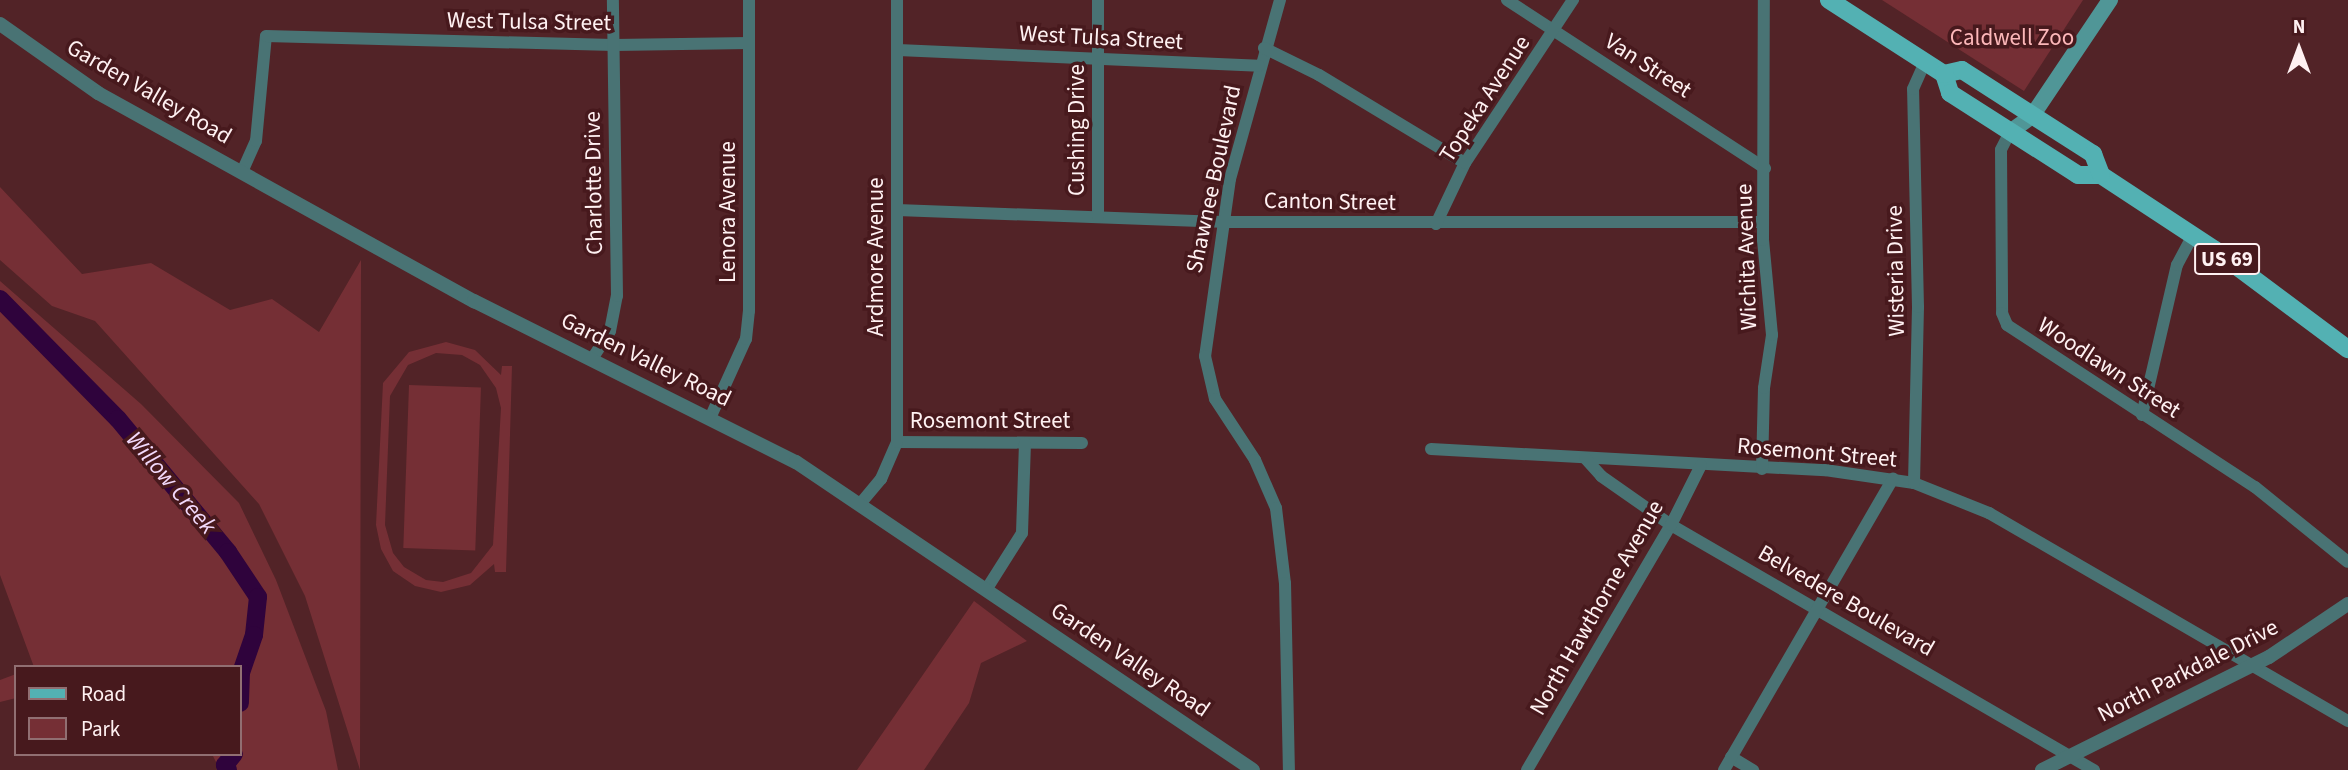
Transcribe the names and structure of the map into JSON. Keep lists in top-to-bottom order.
{
  "streets": {
    "main road": ["US 69"],
    "street": [
      "West Tulsa Street",
      "Van Street",
      "Garden Valley Road",
      "Topeka Avenue",
      "Cushing Drive",
      "Shawnee Boulevard",
      "Charlotte Drive",
      "Canton Street",
      "Lenora Avenue",
      "Ardmore Avenue",
      "Wichita Avenue",
      "Wisteria Drive",
      "Woodlawn Street",
      "Rosemont Street",
      "Belvedere Boulevard",
      "North Hawthorne Avenue",
      "North Parkdale Drive"
    ]
  },
  "crossings": [
    ["West Tulsa Street", "Garden Valley Road"],
    ["West Tulsa Street", "Cushing Drive"],
    ["West Tulsa Street", "Shawnee Boulevard"],
    ["West Tulsa Street", "Charlotte Drive"],
    ["West Tulsa Street", "Lenora Avenue"],
    ["West Tulsa Street", "Ardmore Avenue"],
    ["Van Street", "Topeka Avenue"],
    ["Van Street", "Wichita Avenue"],
    ["Garden Valley Road", "Charlotte Drive"],
    ["Garden Valley Road", "Lenora Avenue"],
    ["Garden Valley Road", "Ardmore Avenue"],
    ["Topeka Avenue", "Canton Street"],
    ["Cushing Drive", "Canton Street"],
    ["Shawnee Boulevard", "Canton Street"],
    ["Canton Street", "Ardmore Avenue"],
    ["Canton Street", "Wichita Avenue"],
    ["Ardmore Avenue", "Rosemont Street"],
    ["Wichita Avenue", "Rosemont Street"],
    ["US 69", "Wisteria Drive"],
    ["US 69", "Woodlawn Street"],
    ["Wisteria Drive", "Rosemont Street"],
    ["Rosemont Street", "Belvedere Boulevard"],
    ["Rosemont Street", "North Hawthorne Avenue"],
    ["Rosemont Street", "North Parkdale Drive"],
    ["Belvedere Boulevard", "North Hawthorne Avenue"],
    ["Belvedere Boulevard", "North Parkdale Drive"]
  ],
  "water": ["Willow Creek"],
  "parks": ["Caldwell Zoo"],
  "legend": ["Road", "Park"],
  "north": "top"
}
